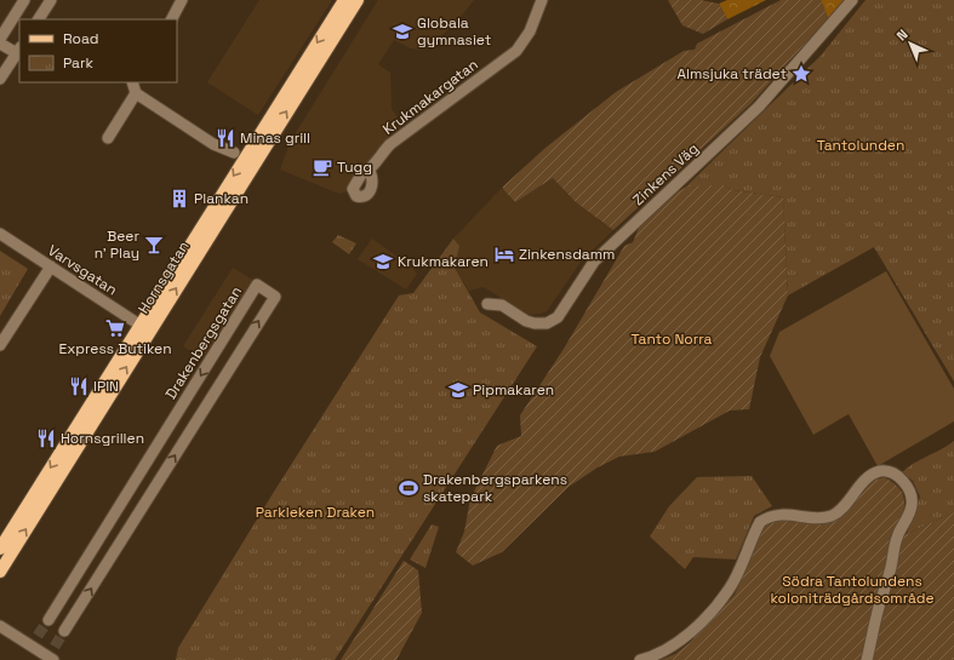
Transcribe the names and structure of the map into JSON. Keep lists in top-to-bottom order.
{
  "streets": {
    "main road": ["Hornsgatan"],
    "street": [
      "Krukmakargatan",
      "Zinkens Väg",
      "Varvsgatan",
      "Drakenbergsgatan"
    ]
  },
  "crossings": [
    ["Varvsgatan", "Hornsgatan"]
  ],
  "parks": [
    "Tantolunden",
    "Tanto Norra",
    "Parkleken Draken",
    "Södra Tantolundens koloniträdgårdsområde"
  ],
  "places": {
    "school or university": ["Globala gymnasiet", "Krukmakaren", "Pipmakaren"],
    "place": ["Almsjuka trädet"],
    "restaurant": ["Minas grill", "IPIN", "Hornsgrillen"],
    "cafe": ["Tugg"],
    "building": ["Plankan"],
    "bar": ["Beer n' Play"],
    "hotel": ["Zinkensdamm"],
    "supermarket": ["Express Butiken"],
    "sports": ["Drakenbergsparkens skatepark"]
  },
  "legend": ["Road", "Park"],
  "north": "top left"
}
